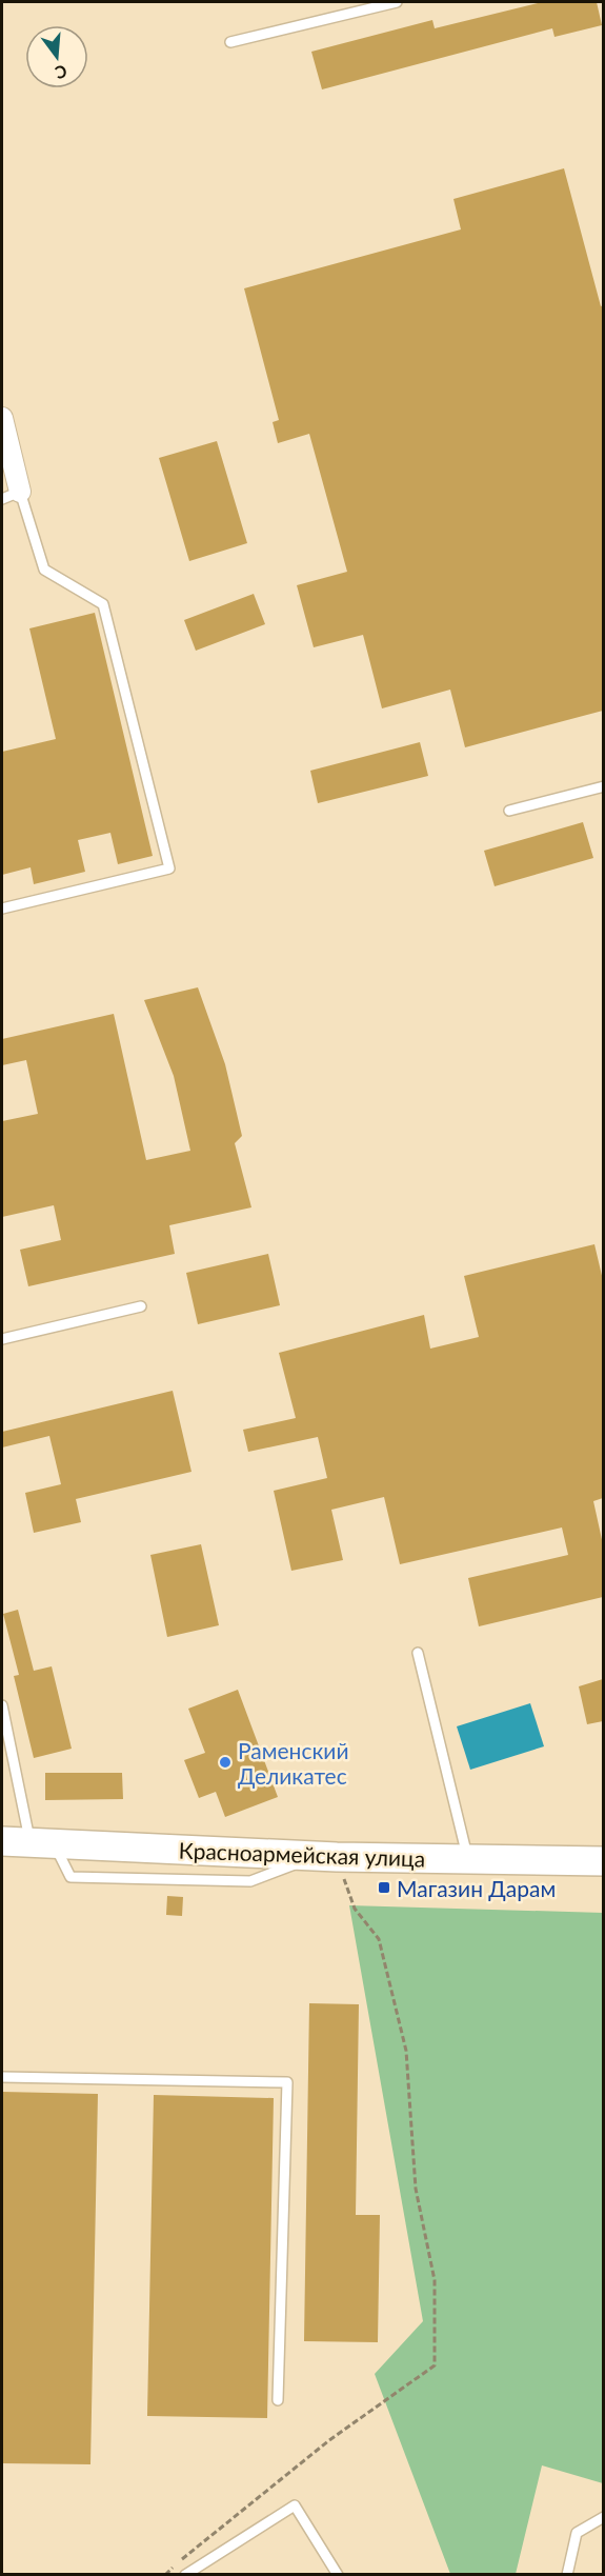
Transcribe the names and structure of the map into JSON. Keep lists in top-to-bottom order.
{
  "streets": {
    "street": ["Красноармейская улица"]
  },
  "places": {
    "other": ["Раменский Деликатес"],
    "transit": ["Магазин Дарам"]
  },
  "north": "bottom"
}
